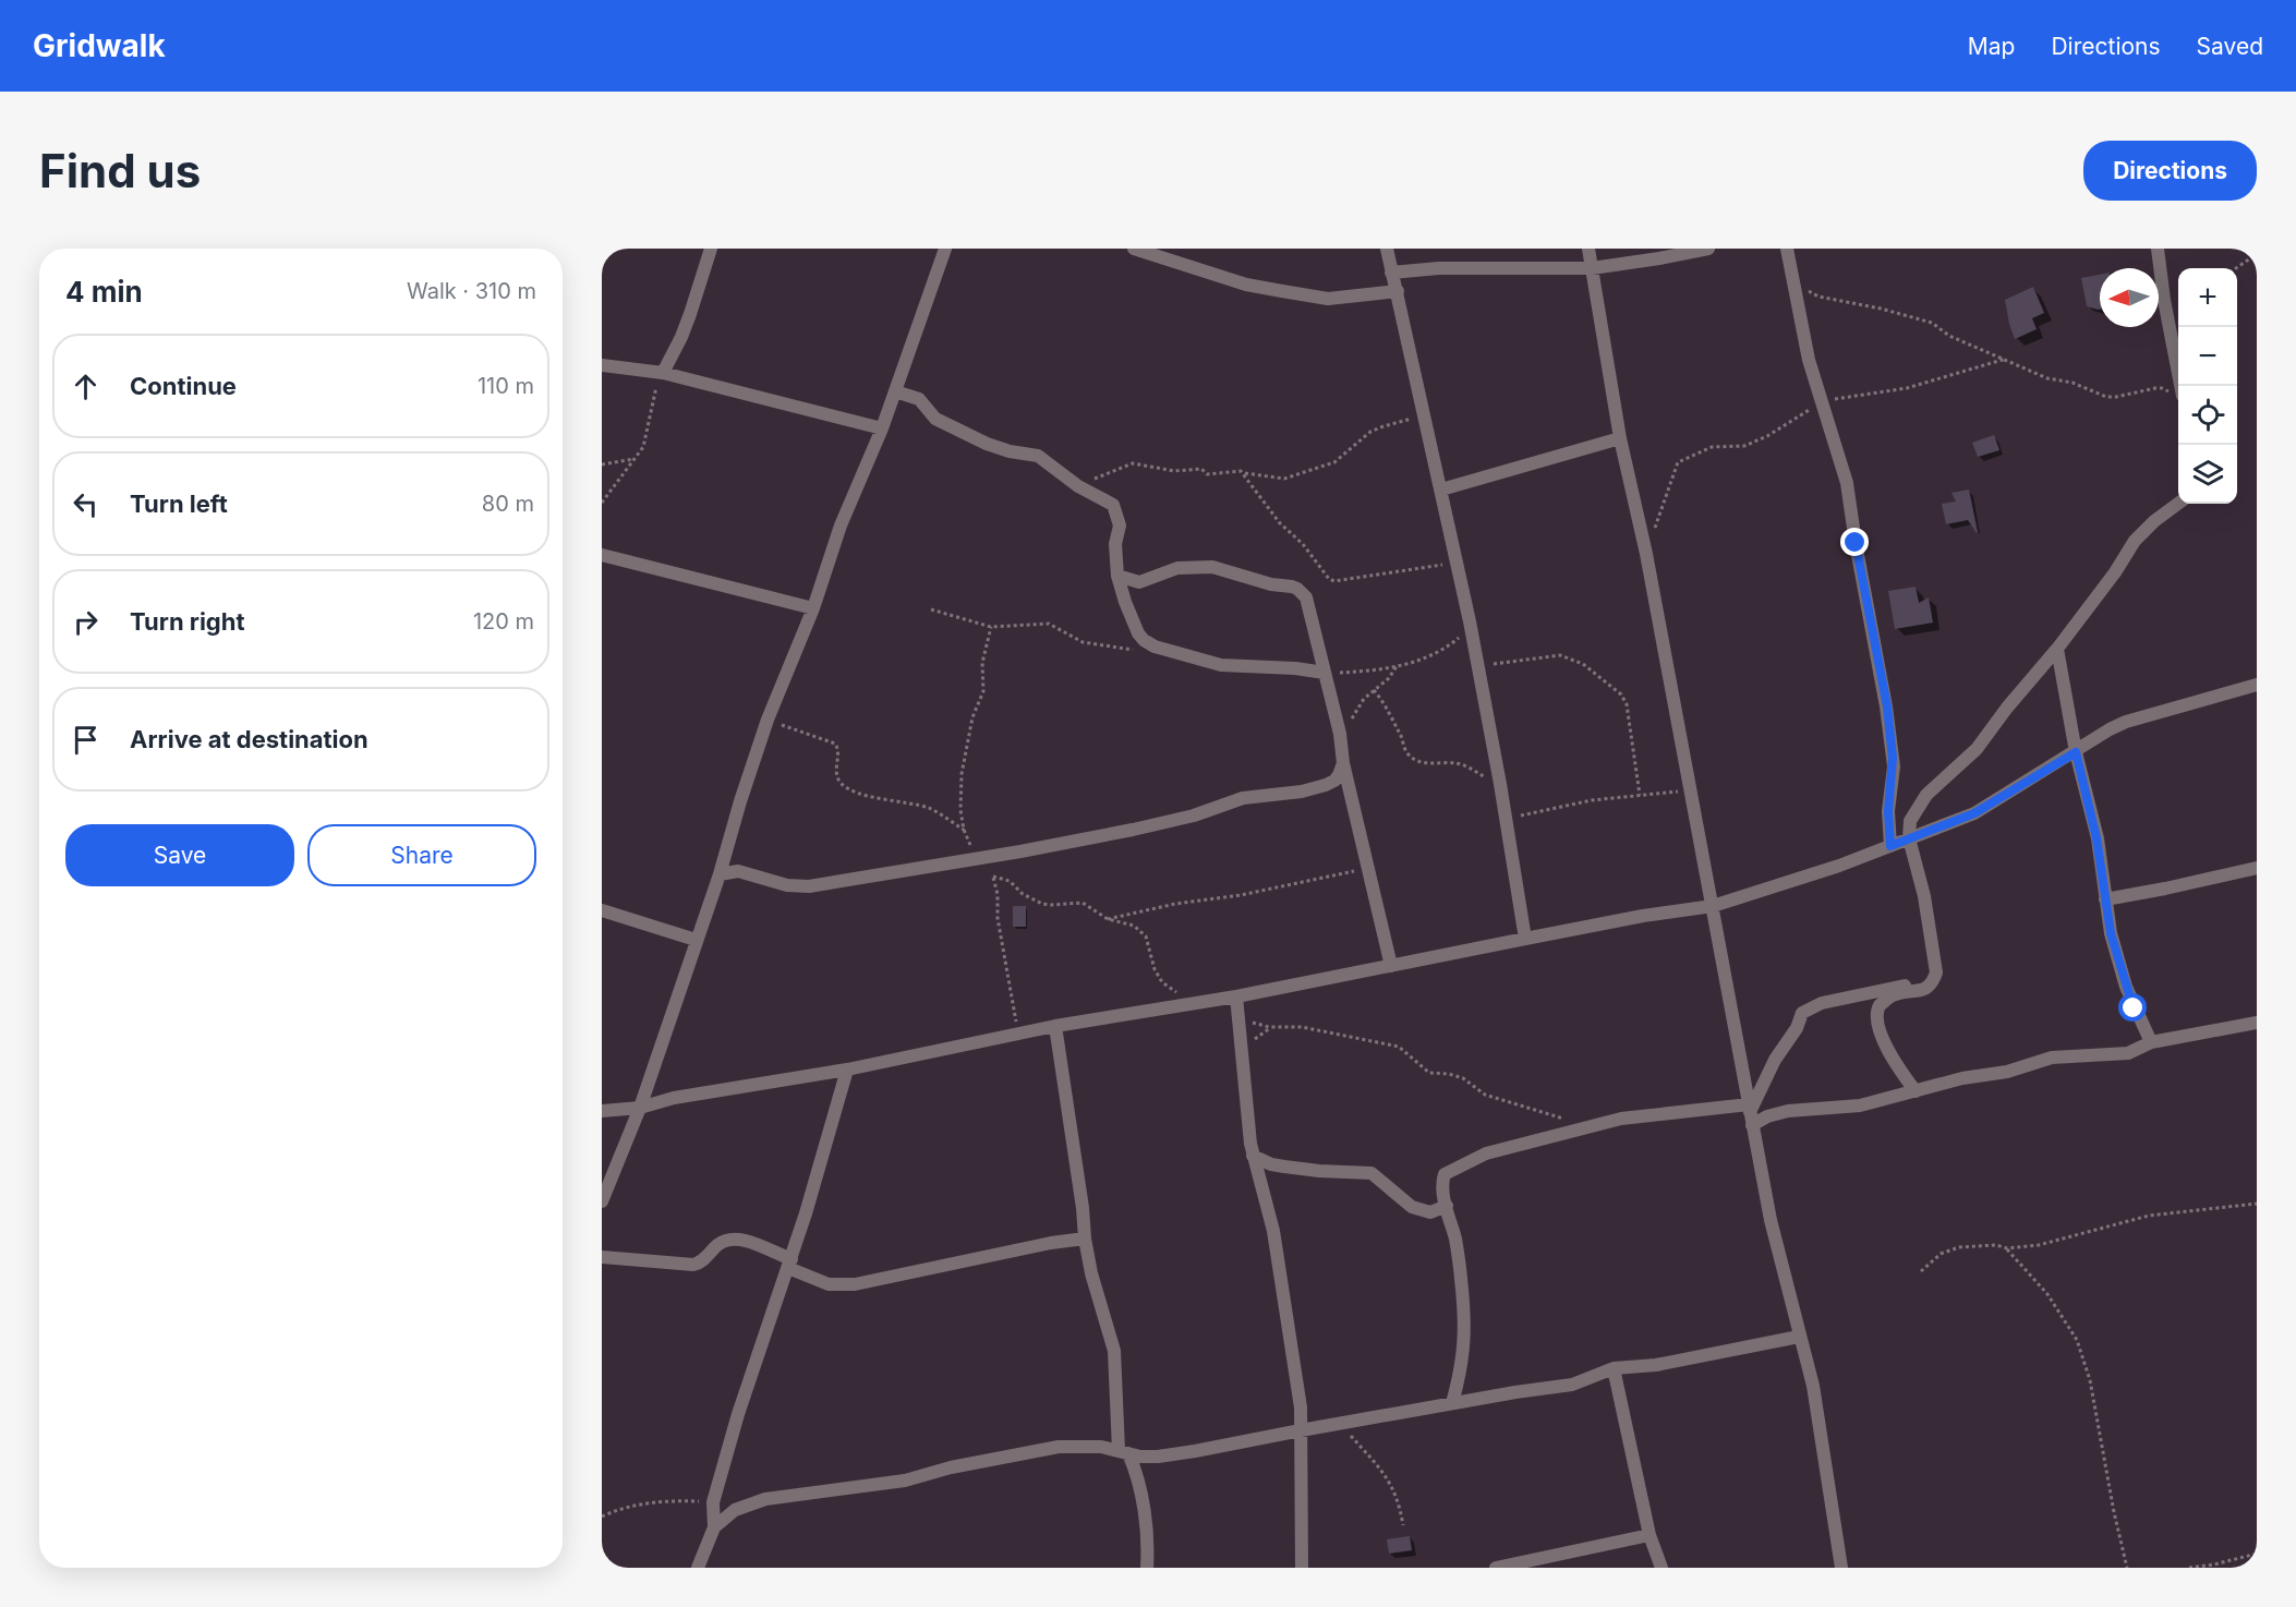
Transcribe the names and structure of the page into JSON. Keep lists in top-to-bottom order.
{
  "north": "left",
  "page": {
    "header": "Gridwalk",
    "nav": ["Map", "Directions", "Saved"],
    "buttons": [
      "Directions",
      ["Save", "Share"]
    ],
    "title": "Find us",
    "heading": ["4 min", "Walk · 310 m"],
    "map_buttons": ["+", "−"],
    "list": [
      ["Continue", "110 m"],
      ["Turn left", "80 m"],
      ["Turn right", "120 m"],
      "Arrive at destination"
    ]
  }
}
